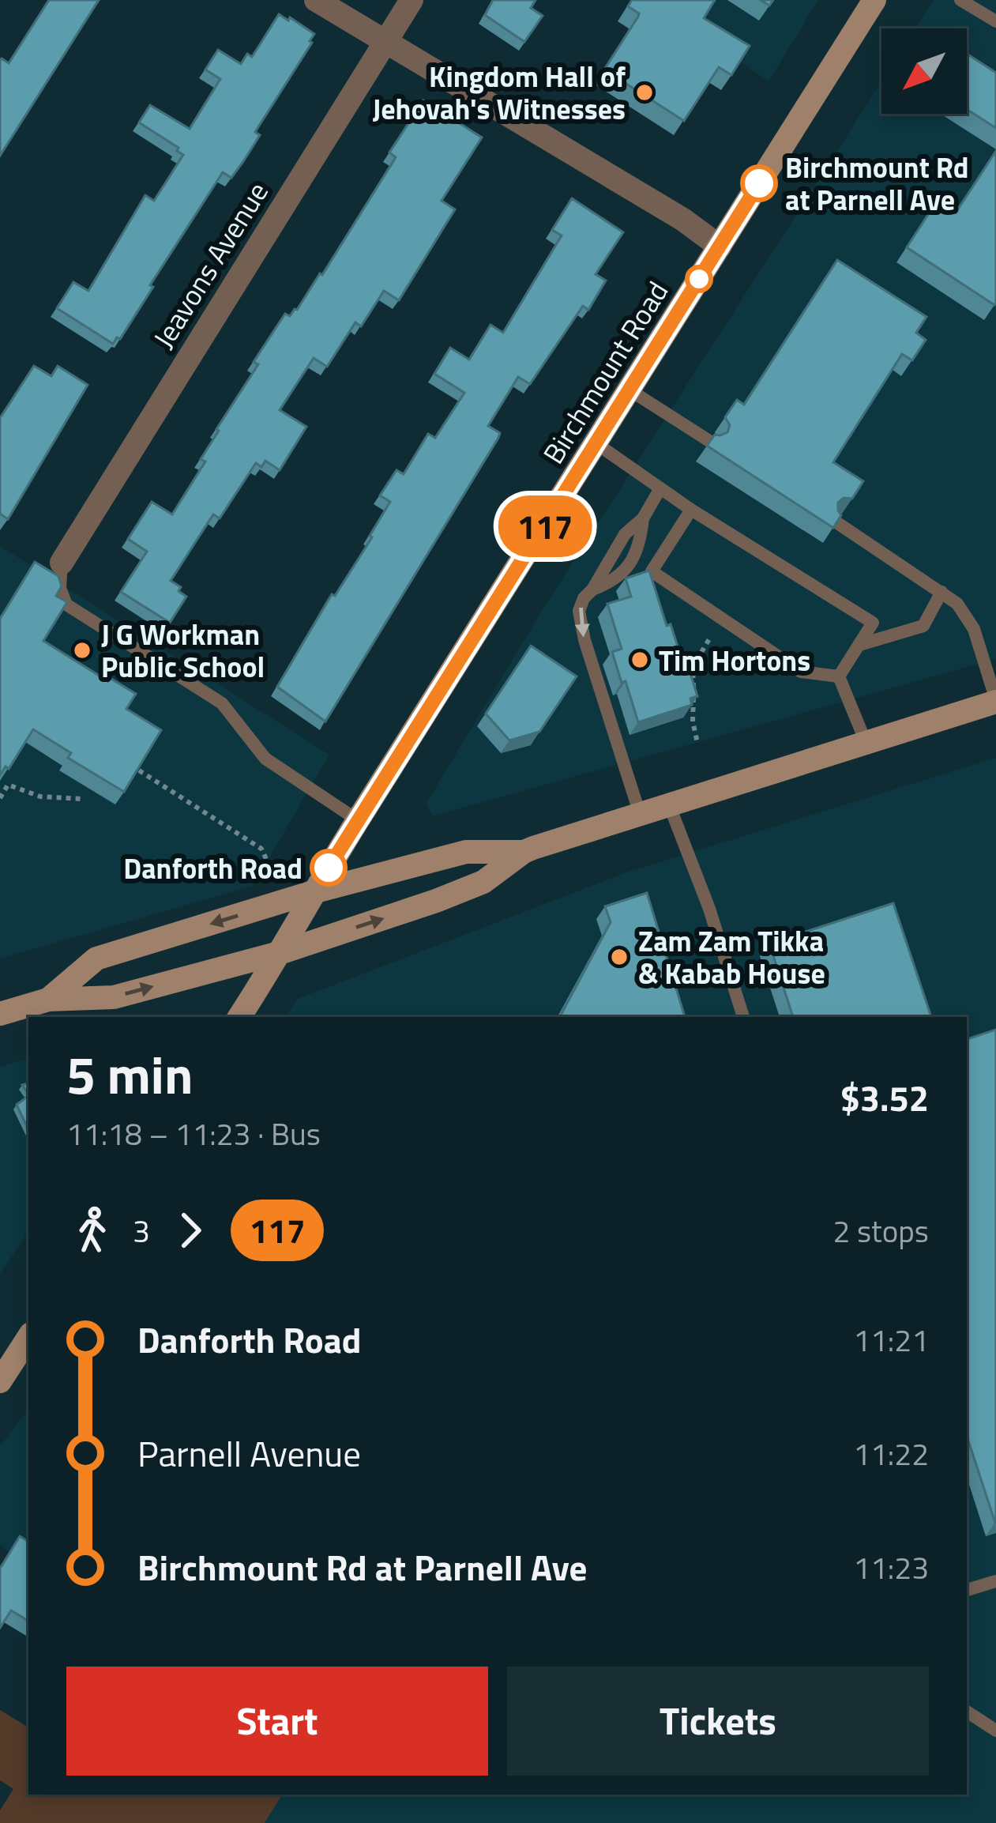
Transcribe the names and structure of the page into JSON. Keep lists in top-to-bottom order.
{
  "streets": {
    "main road": ["Birchmount Road"],
    "street": ["Jeavons Avenue"]
  },
  "places": [
    "Kingdom Hall of Jehovah's Witnesses",
    "Birchmount Rd at Parnell Ave",
    "J G Workman Public School",
    "Tim Hortons",
    "Danforth Road",
    "Zam Zam Tikka & Kabab House"
  ],
  "lines": ["bus line 117"],
  "north": "bottom left",
  "page": {
    "on_map": "117",
    "heading": ["5 min", "11:18 – 11:23 · Bus", "$3.52"],
    "legs": ["3", "117", "2 stops"],
    "list": [
      {
        "name": "Danforth Road",
        "value": "11:21"
      },
      {
        "name": "Parnell Avenue",
        "value": "11:22"
      },
      {
        "name": "Birchmount Rd at Parnell Ave",
        "value": "11:23"
      }
    ],
    "buttons": ["Start", "Tickets"]
  }
}
